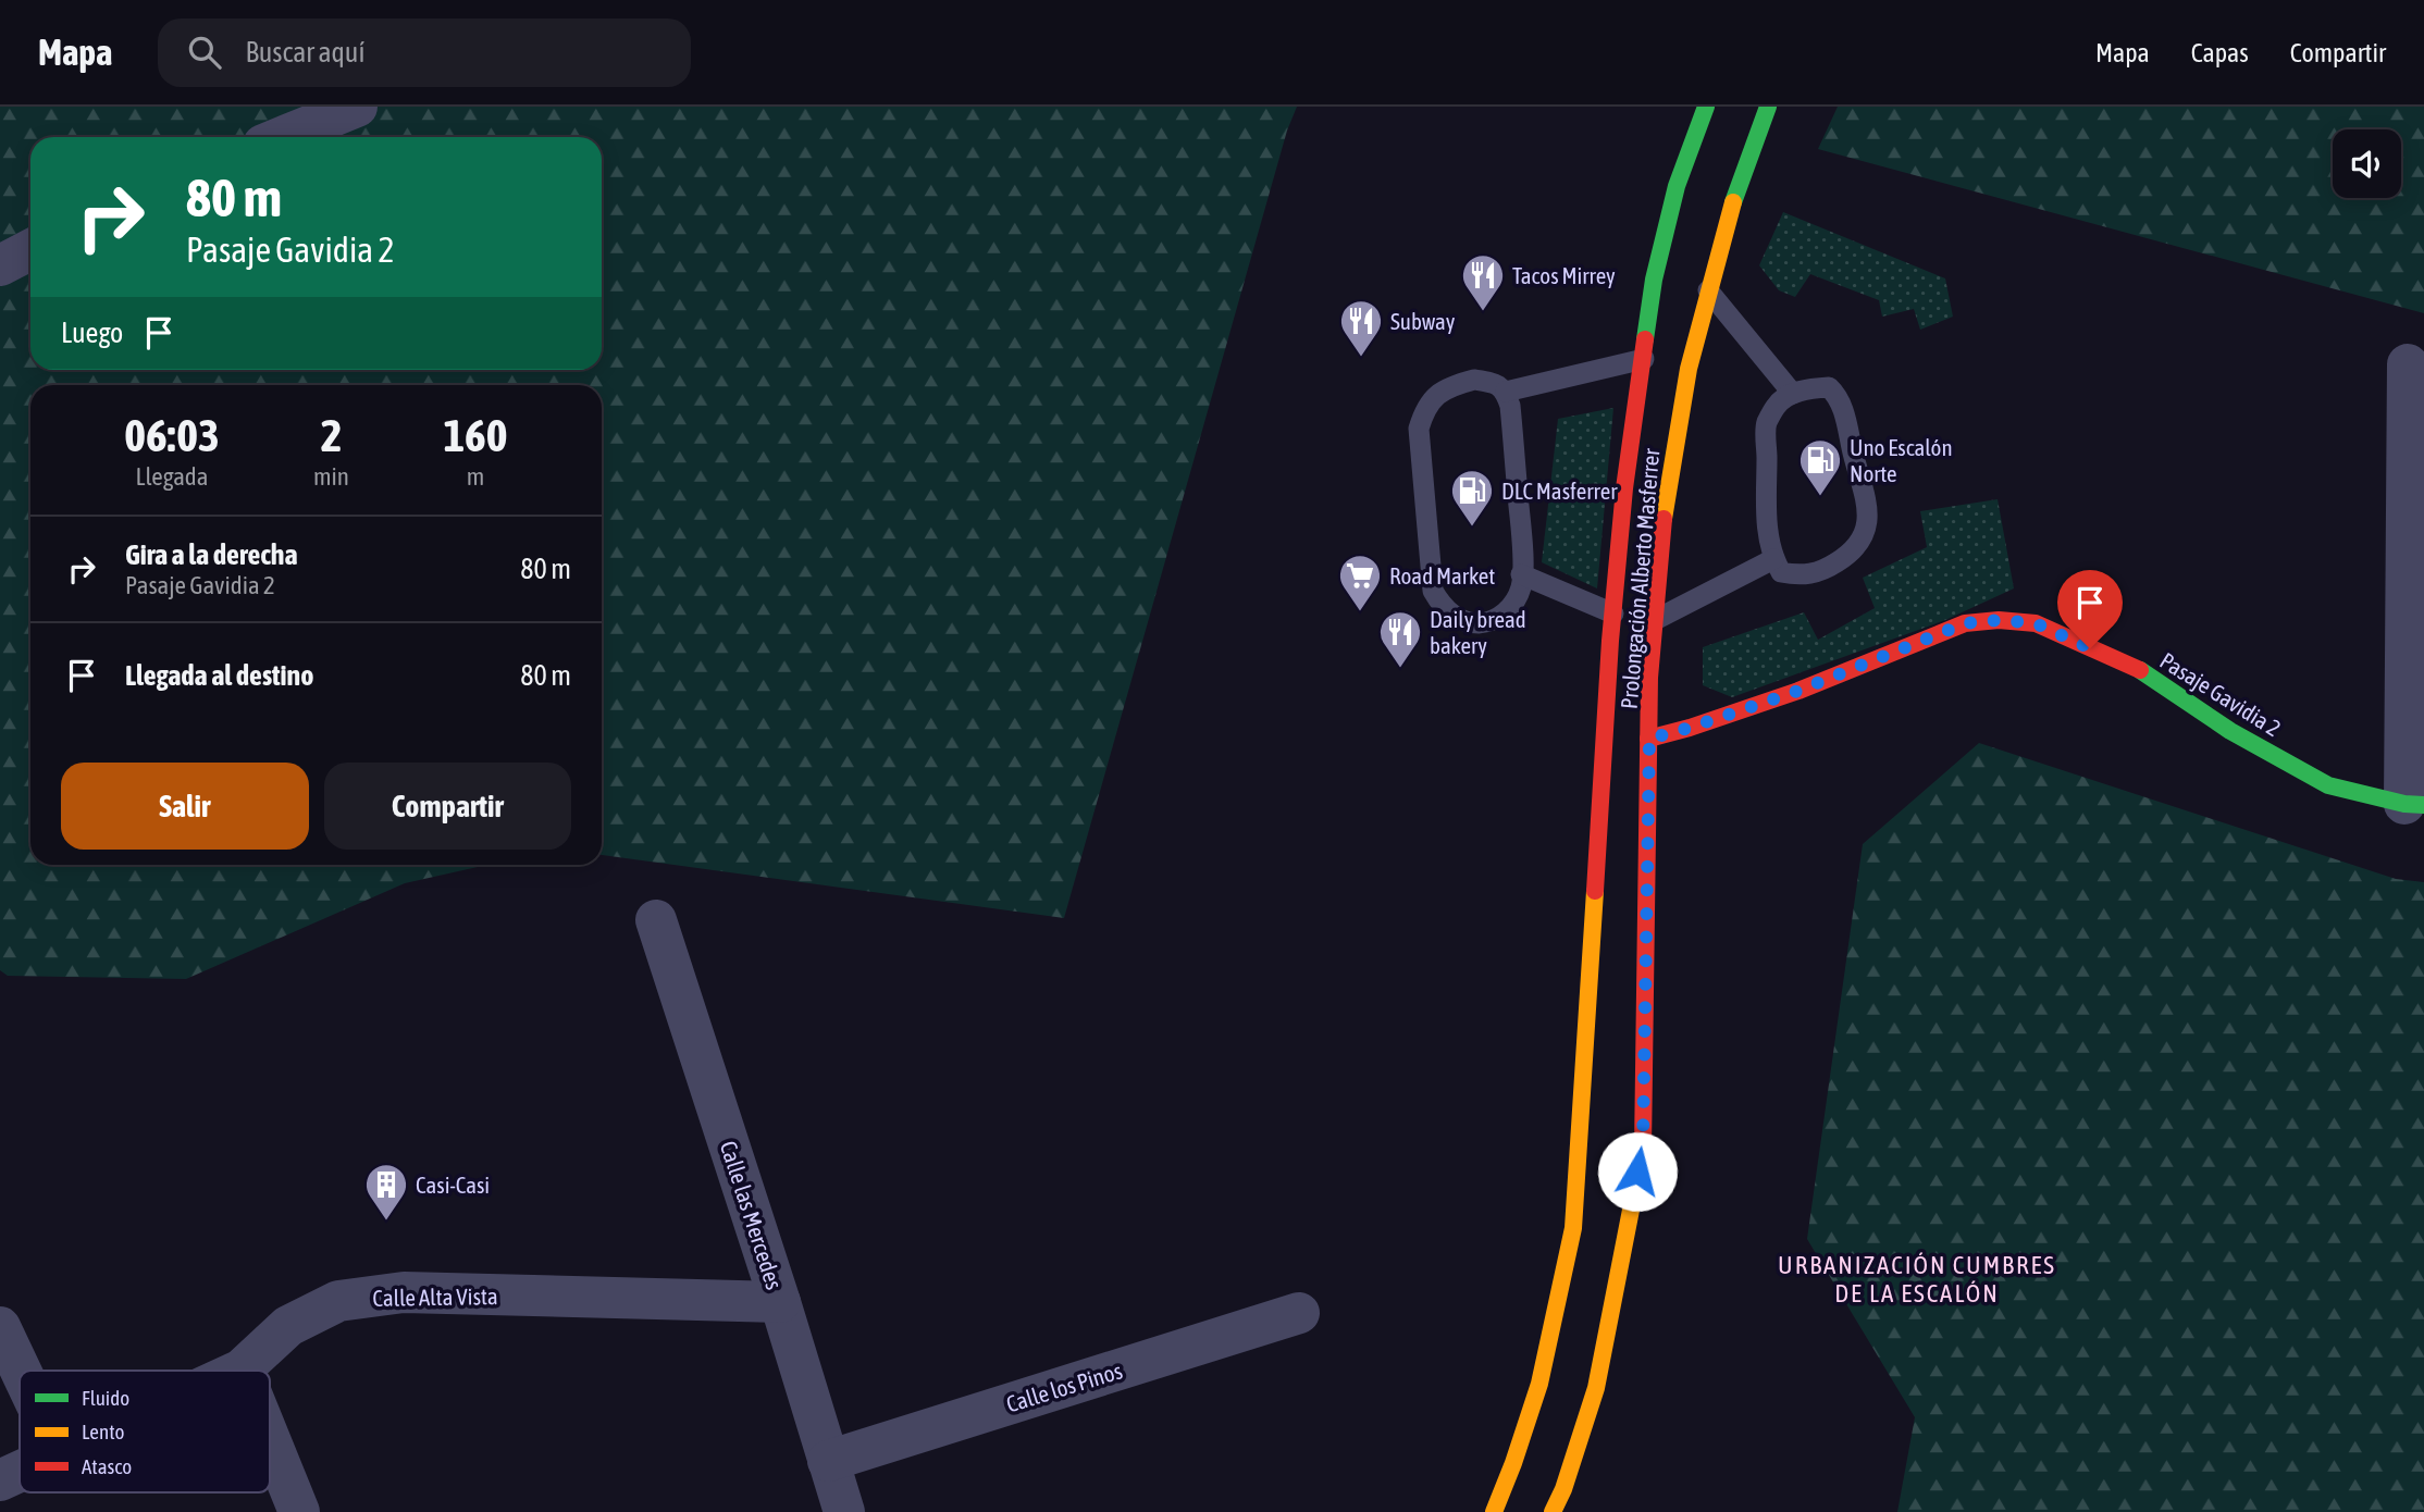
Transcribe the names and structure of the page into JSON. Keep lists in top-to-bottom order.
{
  "streets": {
    "main road": ["Prolongación Alberto Masferrer", "Pasaje Gavidia 2"],
    "street": ["Calle las Mercedes", "Calle Alta Vista", "Calle los Pinos"]
  },
  "crossings": [
    ["Prolongación Alberto Masferrer", "Pasaje Gavidia 2"],
    ["Calle las Mercedes", "Calle Alta Vista"],
    ["Calle las Mercedes", "Calle los Pinos"]
  ],
  "districts": ["URBANIZACIÓN CUMBRES DE LA ESCALÓN"],
  "places": {
    "restaurant": ["Tacos Mirrey", "Subway", "Daily bread bakery"],
    "fuel station": ["Uno Escalón Norte", "DLC Masferrer"],
    "supermarket": ["Road Market"],
    "building": ["Casi-Casi"]
  },
  "legend": ["Fluido", "Lento", "Atasco"],
  "page": {
    "header": "Mapa",
    "search": "Buscar aquí",
    "nav": ["Mapa", "Capas", "Compartir"],
    "turn": ["80 m", "Pasaje Gavidia 2"],
    "then": "Luego",
    "eta": [
      "06:03",
      "Llegada",
      "2",
      "min",
      "160",
      "m"
    ],
    "list": [
      {
        "name": "Gira a la derecha",
        "note": "Pasaje Gavidia 2",
        "value": "80 m"
      },
      {
        "name": "Llegada al destino",
        "value": "80 m"
      }
    ],
    "buttons": ["Salir", "Compartir"]
  }
}
